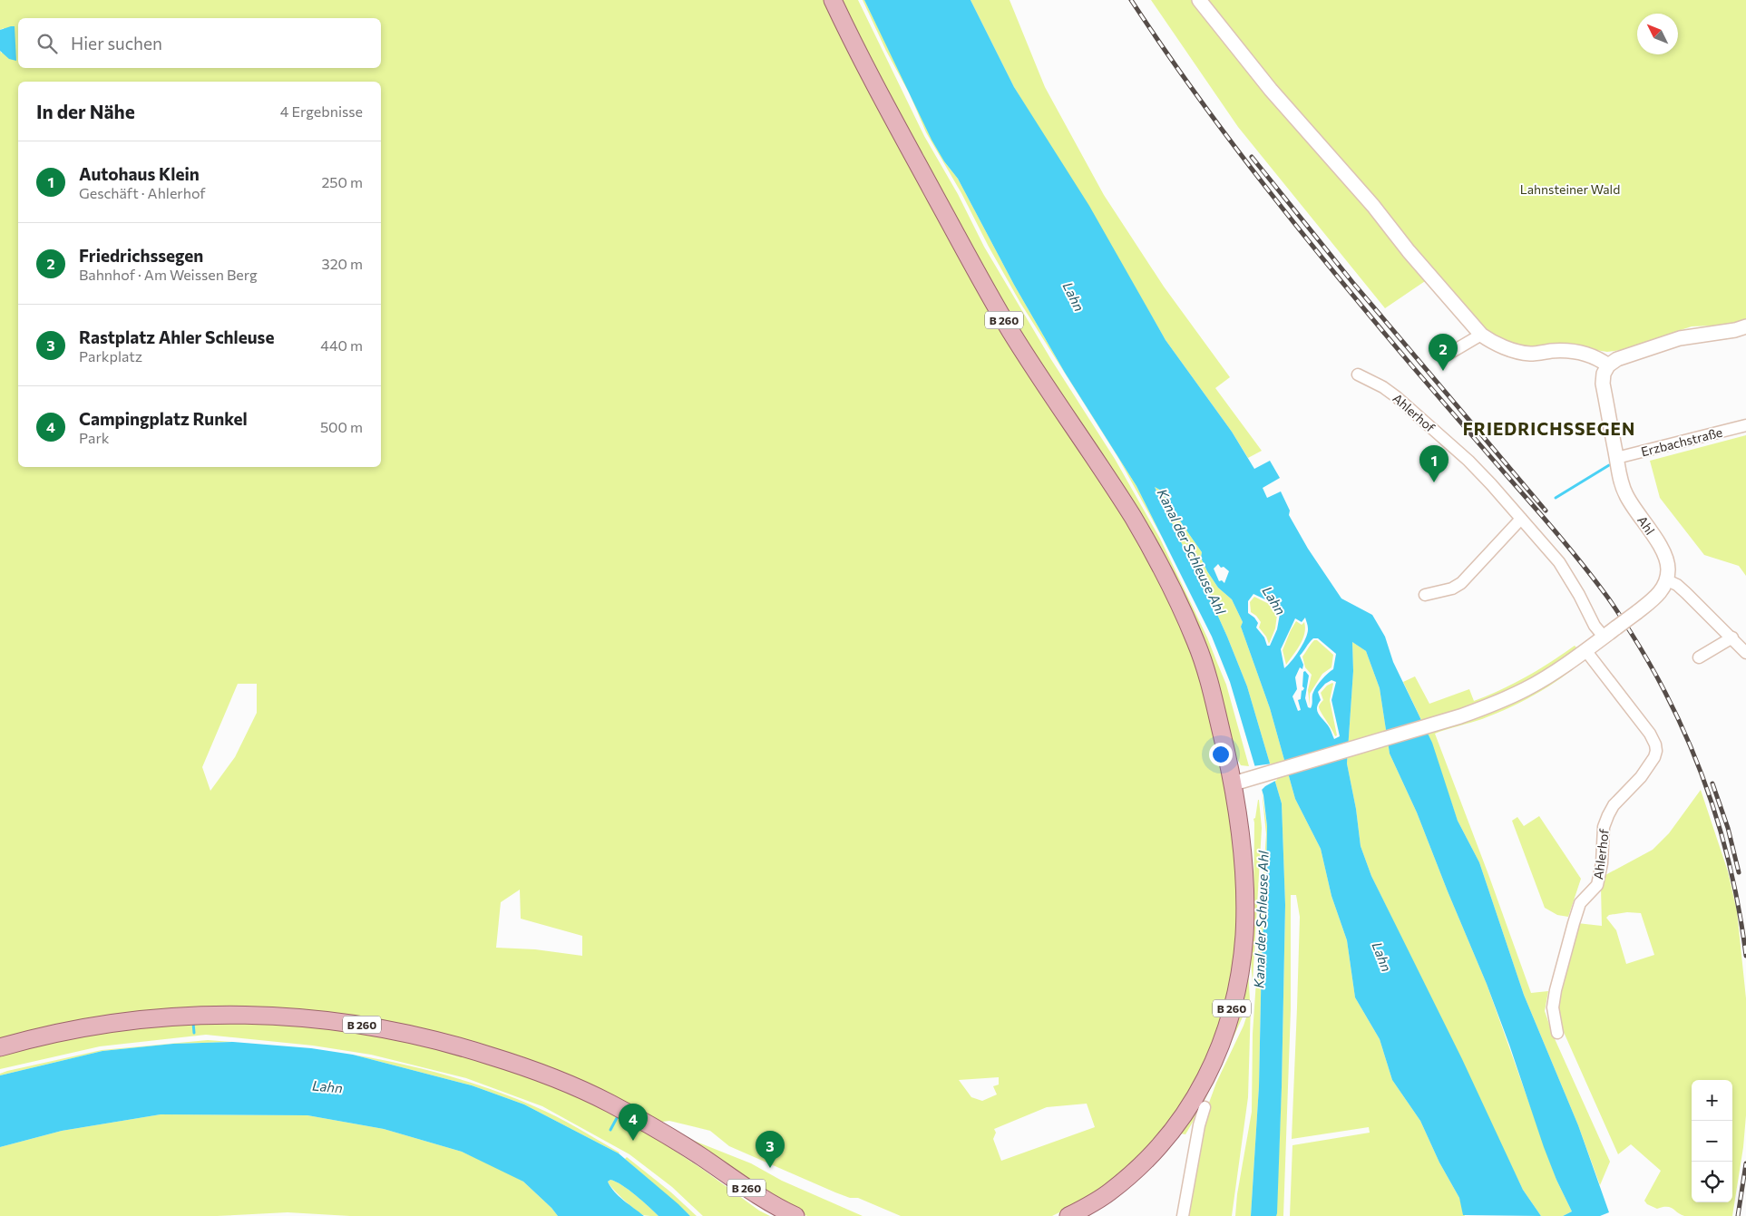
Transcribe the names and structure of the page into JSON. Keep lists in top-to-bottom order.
{
  "streets": {
    "main road": ["B 260"],
    "street": ["Ahlerhof", "Erzbachstraße", "Ahl"]
  },
  "crossings": [
    ["Erzbachstraße", "Ahl"]
  ],
  "districts": ["FRIEDRICHSSEGEN"],
  "water": ["Lahn", "Kanal der Schleuse Ahl"],
  "parks": ["Lahnsteiner Wald"],
  "north": "top left",
  "page": {
    "search": "Hier suchen",
    "heading": ["In der Nähe", "4 Ergebnisse"],
    "list": [
      {
        "mark": "1",
        "name": "Autohaus Klein",
        "note": "Geschäft · Ahlerhof",
        "value": "250 m"
      },
      {
        "mark": "2",
        "name": "Friedrichssegen",
        "note": "Bahnhof · Am Weissen Berg",
        "value": "320 m"
      },
      {
        "mark": "3",
        "name": "Rastplatz Ahler Schleuse",
        "note": "Parkplatz",
        "value": "440 m"
      },
      {
        "mark": "4",
        "name": "Campingplatz Runkel",
        "note": "Park",
        "value": "500 m"
      }
    ],
    "pins": [
      "2",
      "1",
      "4",
      "3"
    ],
    "map_buttons": ["+", "−"]
  }
}
